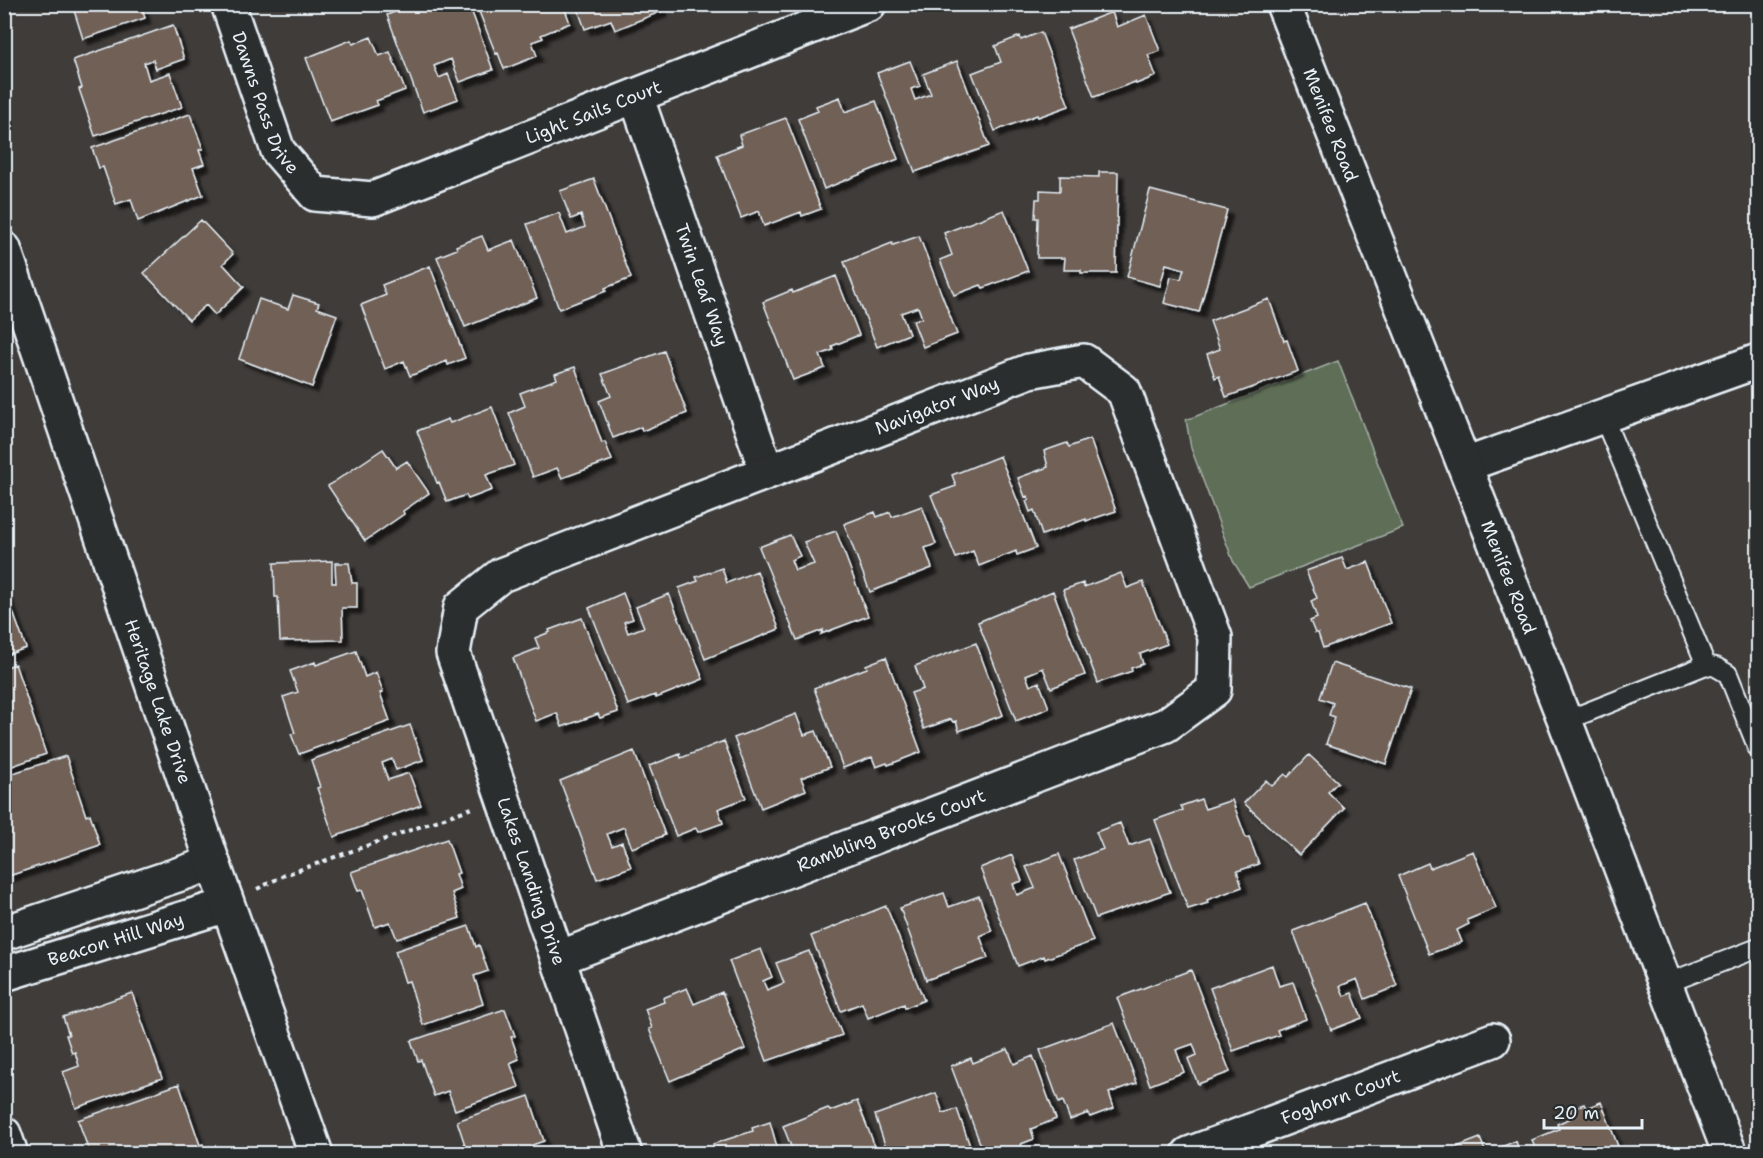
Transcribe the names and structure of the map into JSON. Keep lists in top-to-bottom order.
{
  "streets": {
    "street": [
      "Dawns Pass Drive",
      "Light Sails Court",
      "Menifee Road",
      "Twin Leaf Way",
      "Navigator Way",
      "Heritage Lake Drive",
      "Rambling Brooks Court",
      "Lakes Landing Drive",
      "Beacon Hill Way",
      "Foghorn Court"
    ]
  },
  "crossings": [
    ["Dawns Pass Drive", "Light Sails Court"],
    ["Light Sails Court", "Twin Leaf Way"],
    ["Twin Leaf Way", "Navigator Way"],
    ["Navigator Way", "Rambling Brooks Court"],
    ["Navigator Way", "Lakes Landing Drive"],
    ["Heritage Lake Drive", "Beacon Hill Way"],
    ["Rambling Brooks Court", "Lakes Landing Drive"]
  ],
  "scale_bar": "20 m"
}
